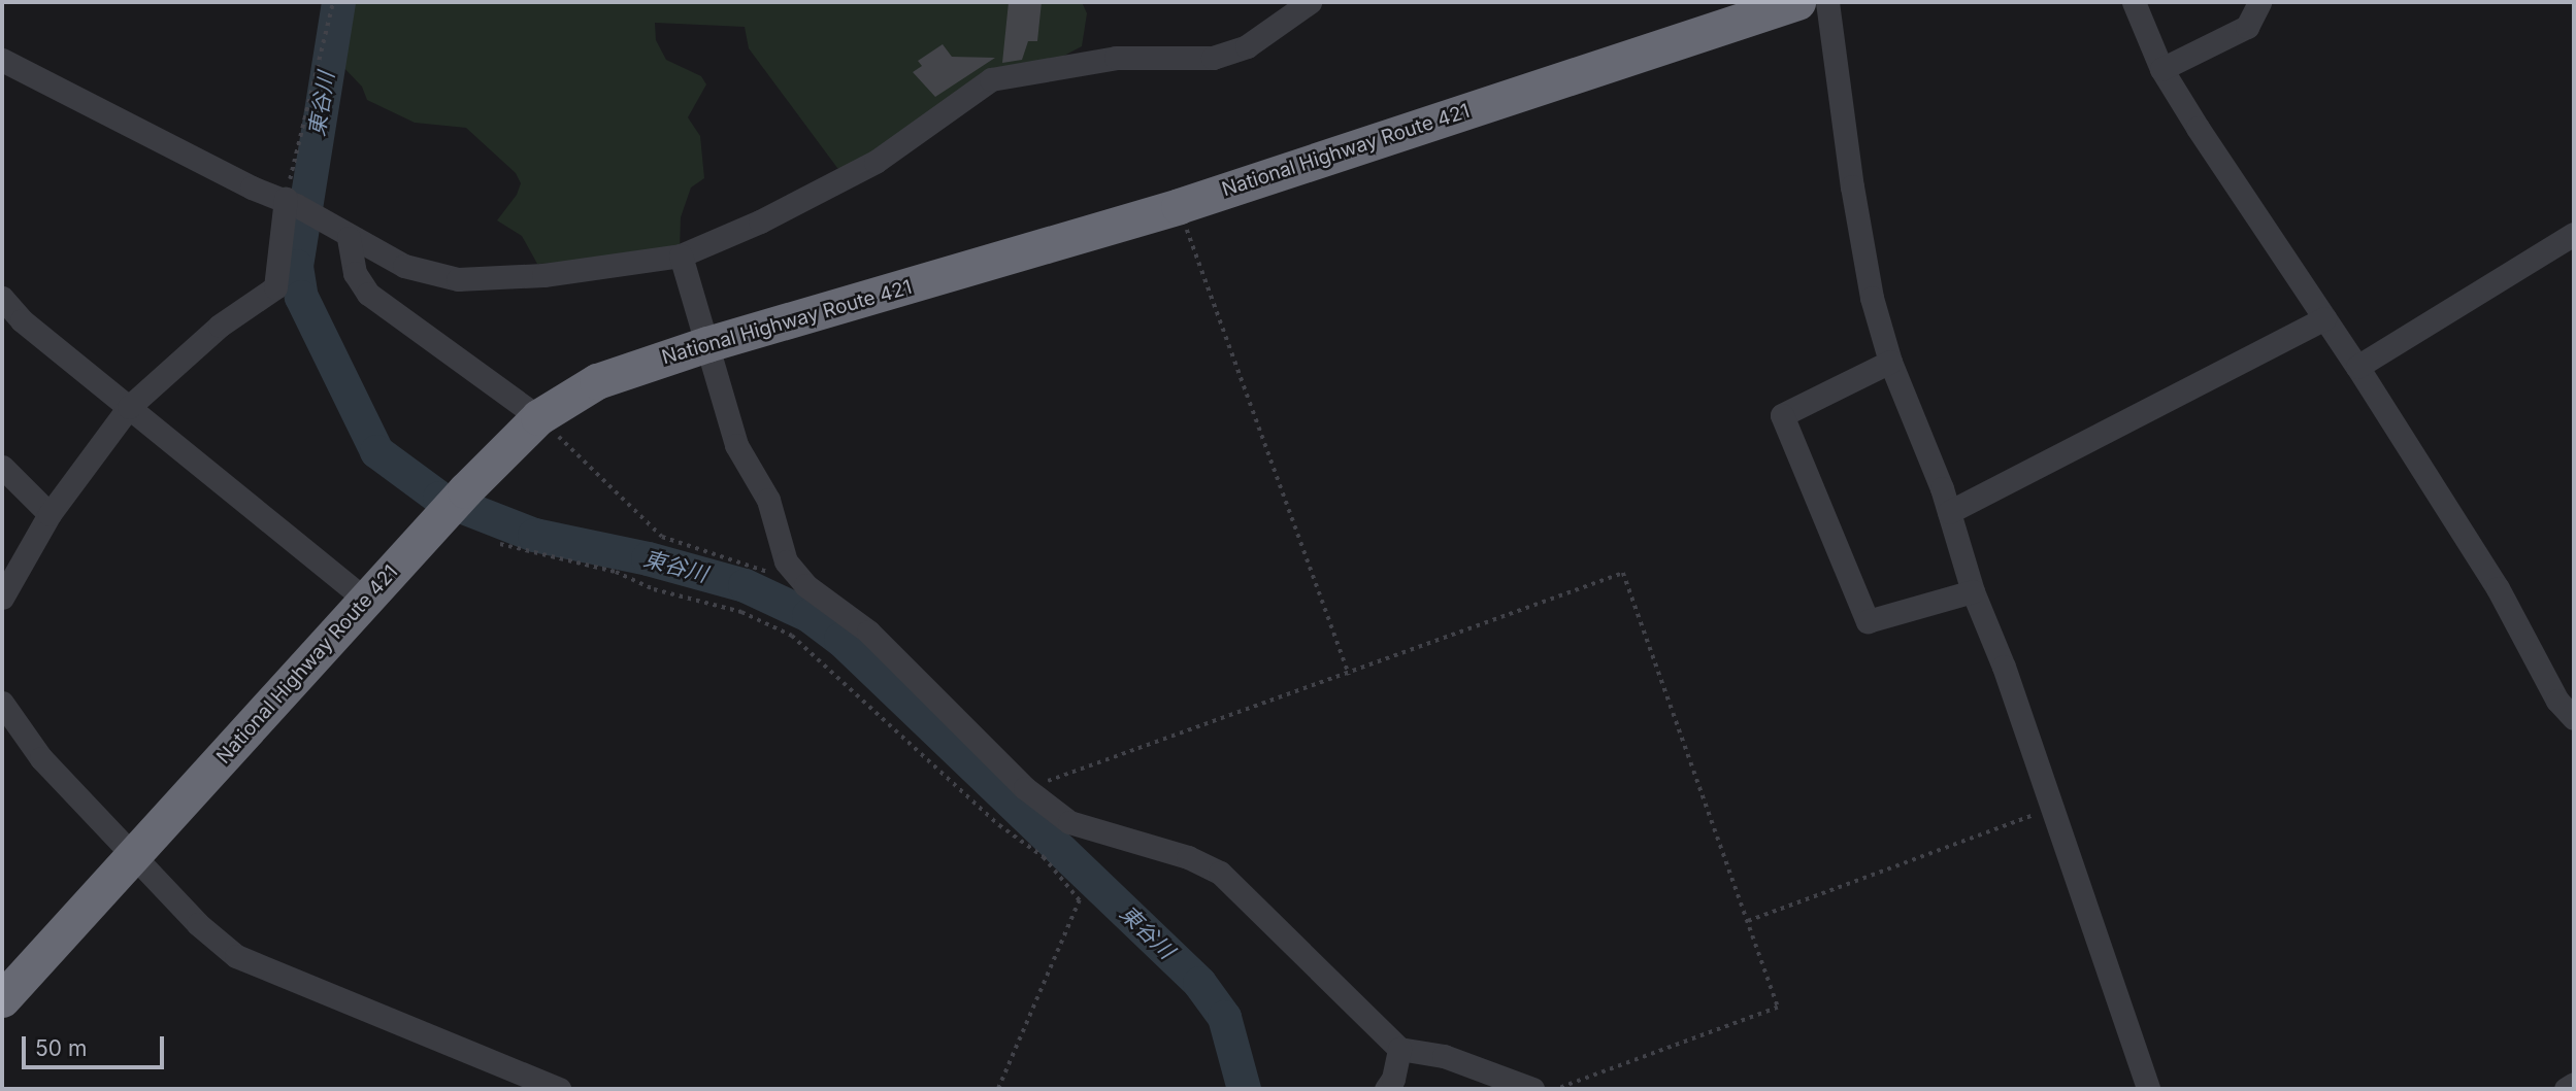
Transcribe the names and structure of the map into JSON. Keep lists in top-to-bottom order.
{
  "streets": {
    "highway": ["National Highway Route 421"]
  },
  "water": ["東谷川"],
  "scale_bar": "50 m"
}
